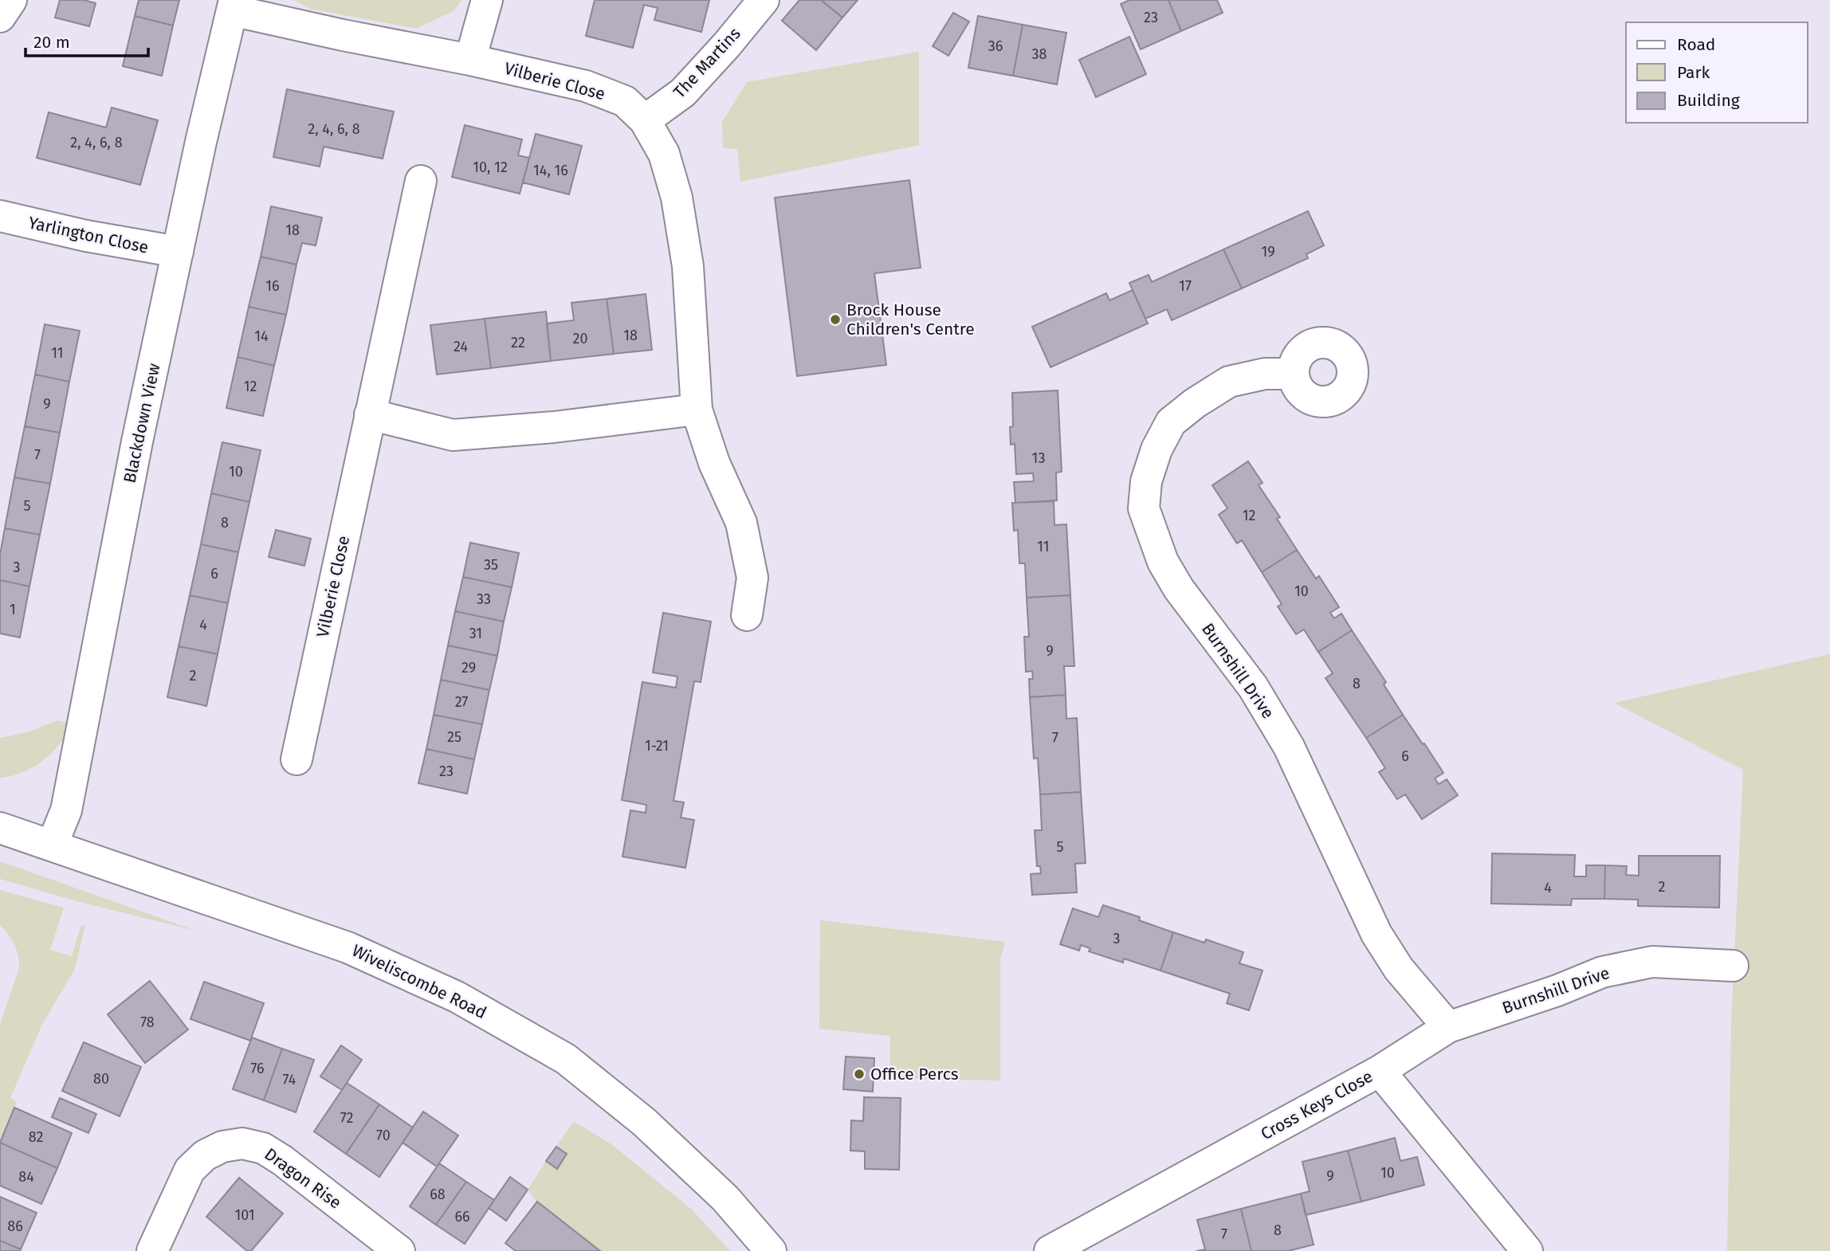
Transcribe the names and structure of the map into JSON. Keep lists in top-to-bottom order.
{
  "streets": {
    "street": [
      "The Martins",
      "Vilberie Close",
      "Yarlington Close",
      "Blackdown View",
      "Burnshill Drive",
      "Wiveliscombe Road",
      "Cross Keys Close",
      "Dragon Rise"
    ]
  },
  "crossings": [
    ["The Martins", "Vilberie Close"],
    ["Vilberie Close", "Blackdown View"],
    ["Yarlington Close", "Blackdown View"],
    ["Blackdown View", "Wiveliscombe Road"],
    ["Burnshill Drive", "Cross Keys Close"]
  ],
  "places": ["Brock House Children's Centre", "Office Percs"],
  "house_numbers": [
    "23",
    "36",
    "38",
    "2, 4, 6, 8",
    "2, 4, 6, 8",
    "10, 12",
    "14, 16",
    "18",
    "19",
    "16",
    "17",
    "18",
    "14",
    "20",
    "22",
    "24",
    "11",
    "12",
    "9",
    "7",
    "13",
    "10",
    "5",
    "12",
    "8",
    "11",
    "35",
    "3",
    "6",
    "10",
    "33",
    "1",
    "4",
    "31",
    "9",
    "29",
    "2",
    "8",
    "27",
    "25",
    "7",
    "1-21",
    "6",
    "23",
    "5",
    "2",
    "4",
    "3",
    "78",
    "76",
    "80",
    "74",
    "72",
    "70",
    "82",
    "10",
    "9",
    "84",
    "68",
    "101",
    "66",
    "86",
    "8",
    "7"
  ],
  "legend": ["Road", "Park", "Building"],
  "scale_bar": "20 m"
}
